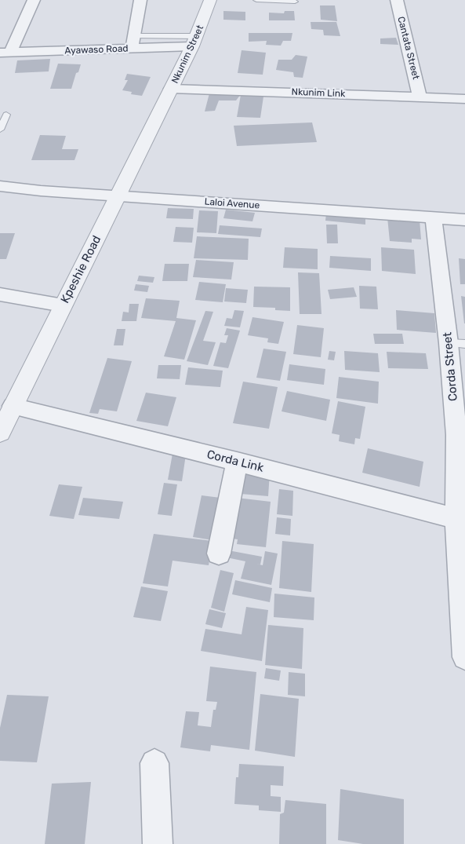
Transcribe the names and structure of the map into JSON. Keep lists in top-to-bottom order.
{
  "streets": {
    "street": [
      "Cantata Street",
      "Ayawaso Road",
      "Nkunim Street",
      "Nkunim Link",
      "Laloi Avenue",
      "Kpeshie Road",
      "Corda Street",
      "Corda Link"
    ]
  },
  "crossings": [
    ["Cantata Street", "Nkunim Link"],
    ["Ayawaso Road", "Nkunim Street"],
    ["Nkunim Street", "Nkunim Link"],
    ["Nkunim Street", "Kpeshie Road"],
    ["Laloi Avenue", "Kpeshie Road"],
    ["Laloi Avenue", "Corda Street"],
    ["Kpeshie Road", "Corda Link"],
    ["Corda Street", "Corda Link"]
  ]
}
